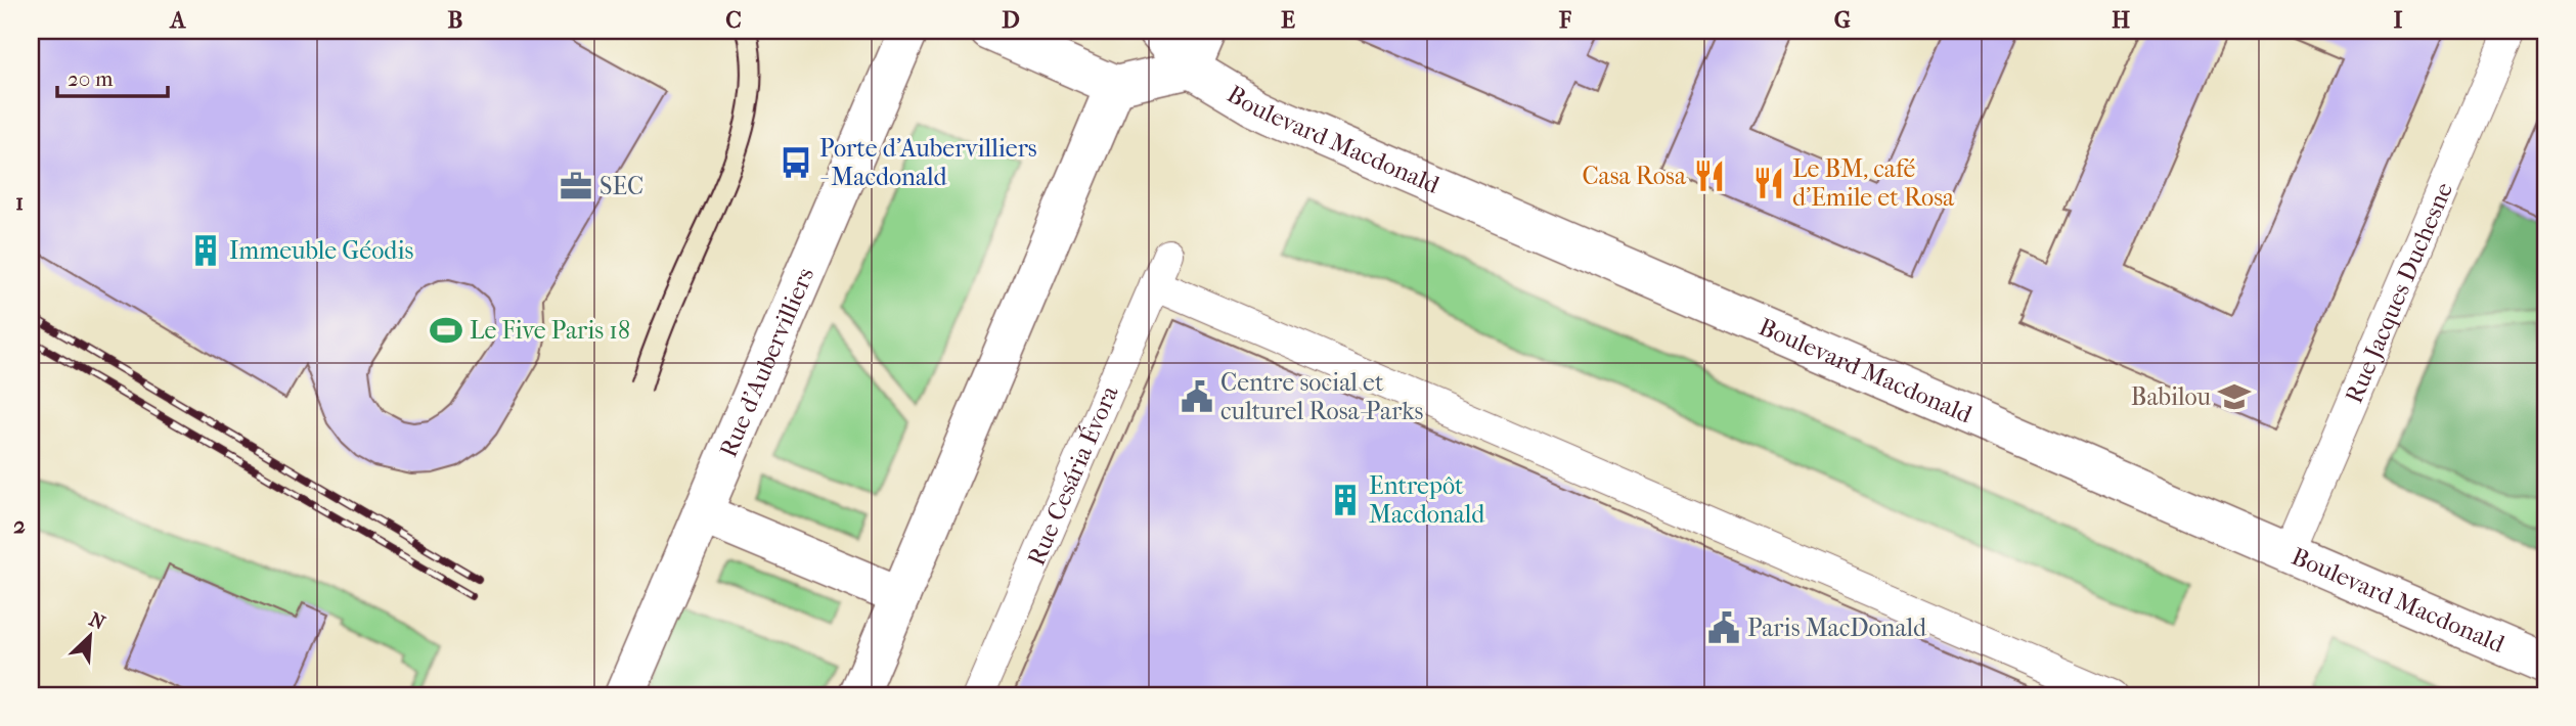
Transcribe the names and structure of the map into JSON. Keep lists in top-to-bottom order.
{
  "streets": {
    "main road": ["Boulevard Macdonald", "Rue d'Aubervilliers"],
    "street": ["Rue Jacques Duchesne", "Rue Cesária Évora"]
  },
  "crossings": [
    ["Boulevard Macdonald", "Rue Jacques Duchesne"]
  ],
  "places": {
    "bus stop": ["Porte d'Aubervilliers - Macdonald"],
    "restaurant": ["Casa Rosa", "Le BM, café d'Emile et Rosa"],
    "office": ["SEC"],
    "building": ["Immeuble Géodis", "Entrepôt Macdonald"],
    "sports": ["Le Five Paris 18"],
    "public building": ["Centre social et culturel Rosa-Parks", "Paris MacDonald"],
    "school or university": ["Babilou"]
  },
  "scale_bar": "20 m",
  "north": "top right",
  "grid": {
    "columns": [
      "A",
      "B",
      "C",
      "D",
      "E",
      "F",
      "G",
      "H",
      "I"
    ],
    "rows": ["1", "2"]
  }
}
